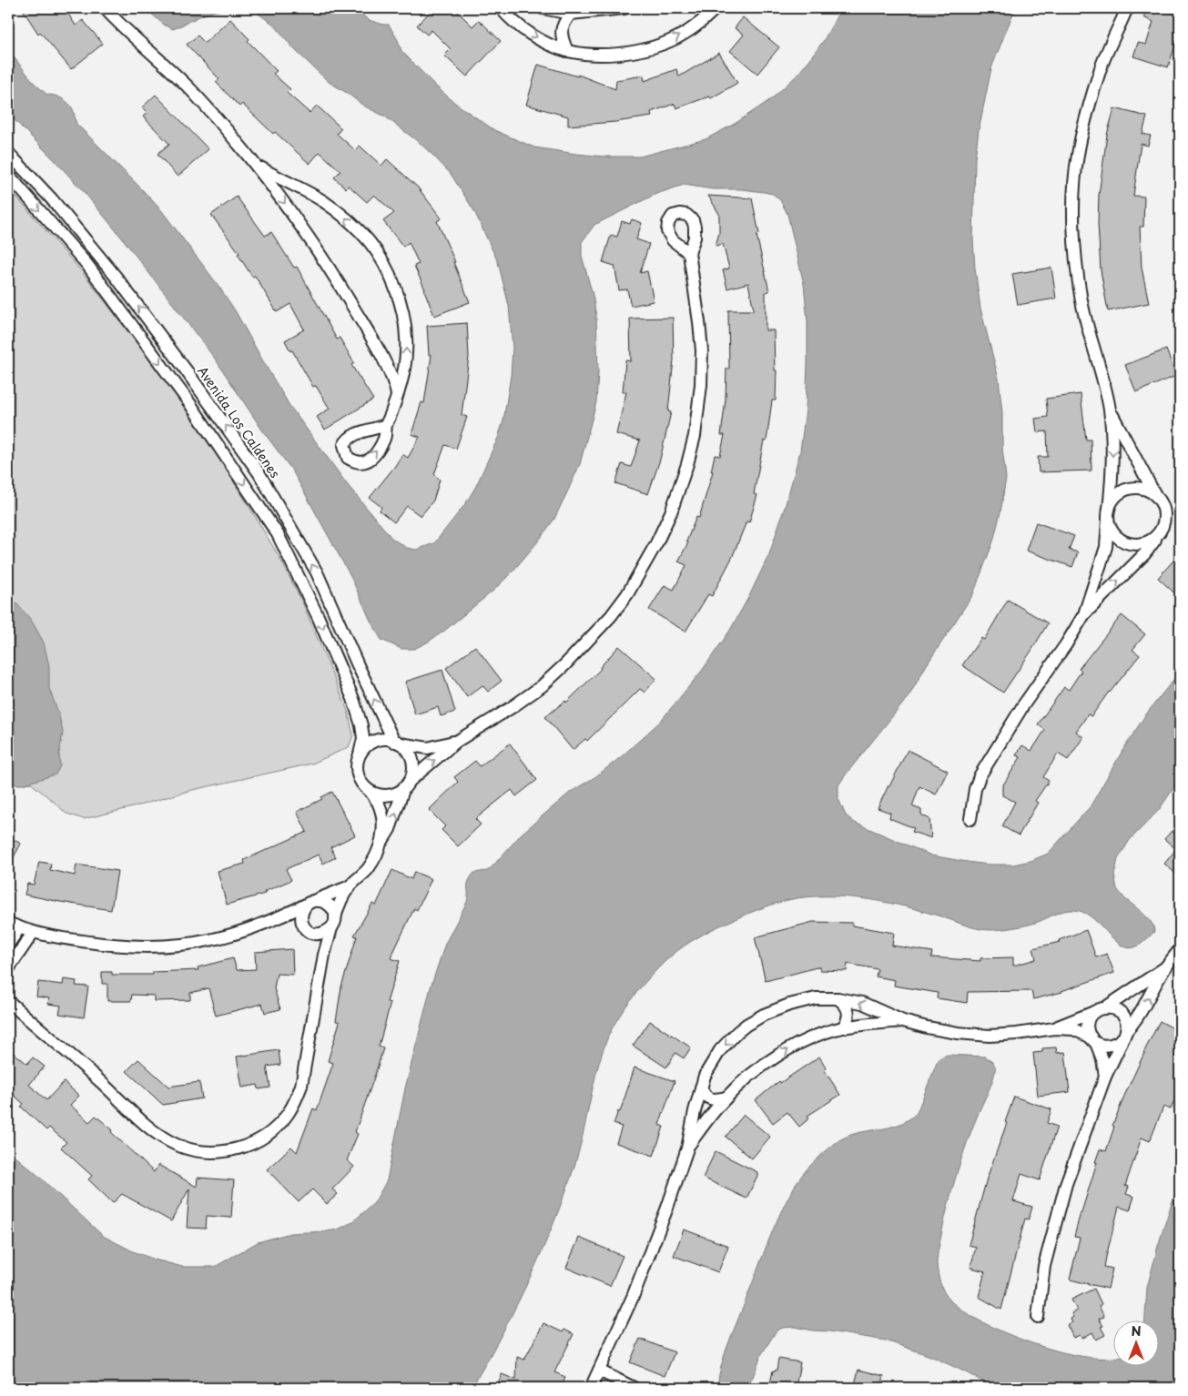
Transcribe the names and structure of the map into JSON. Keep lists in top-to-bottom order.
{
  "streets": {
    "street": ["Avenida Los Caldenes"]
  },
  "north": "top"
}
